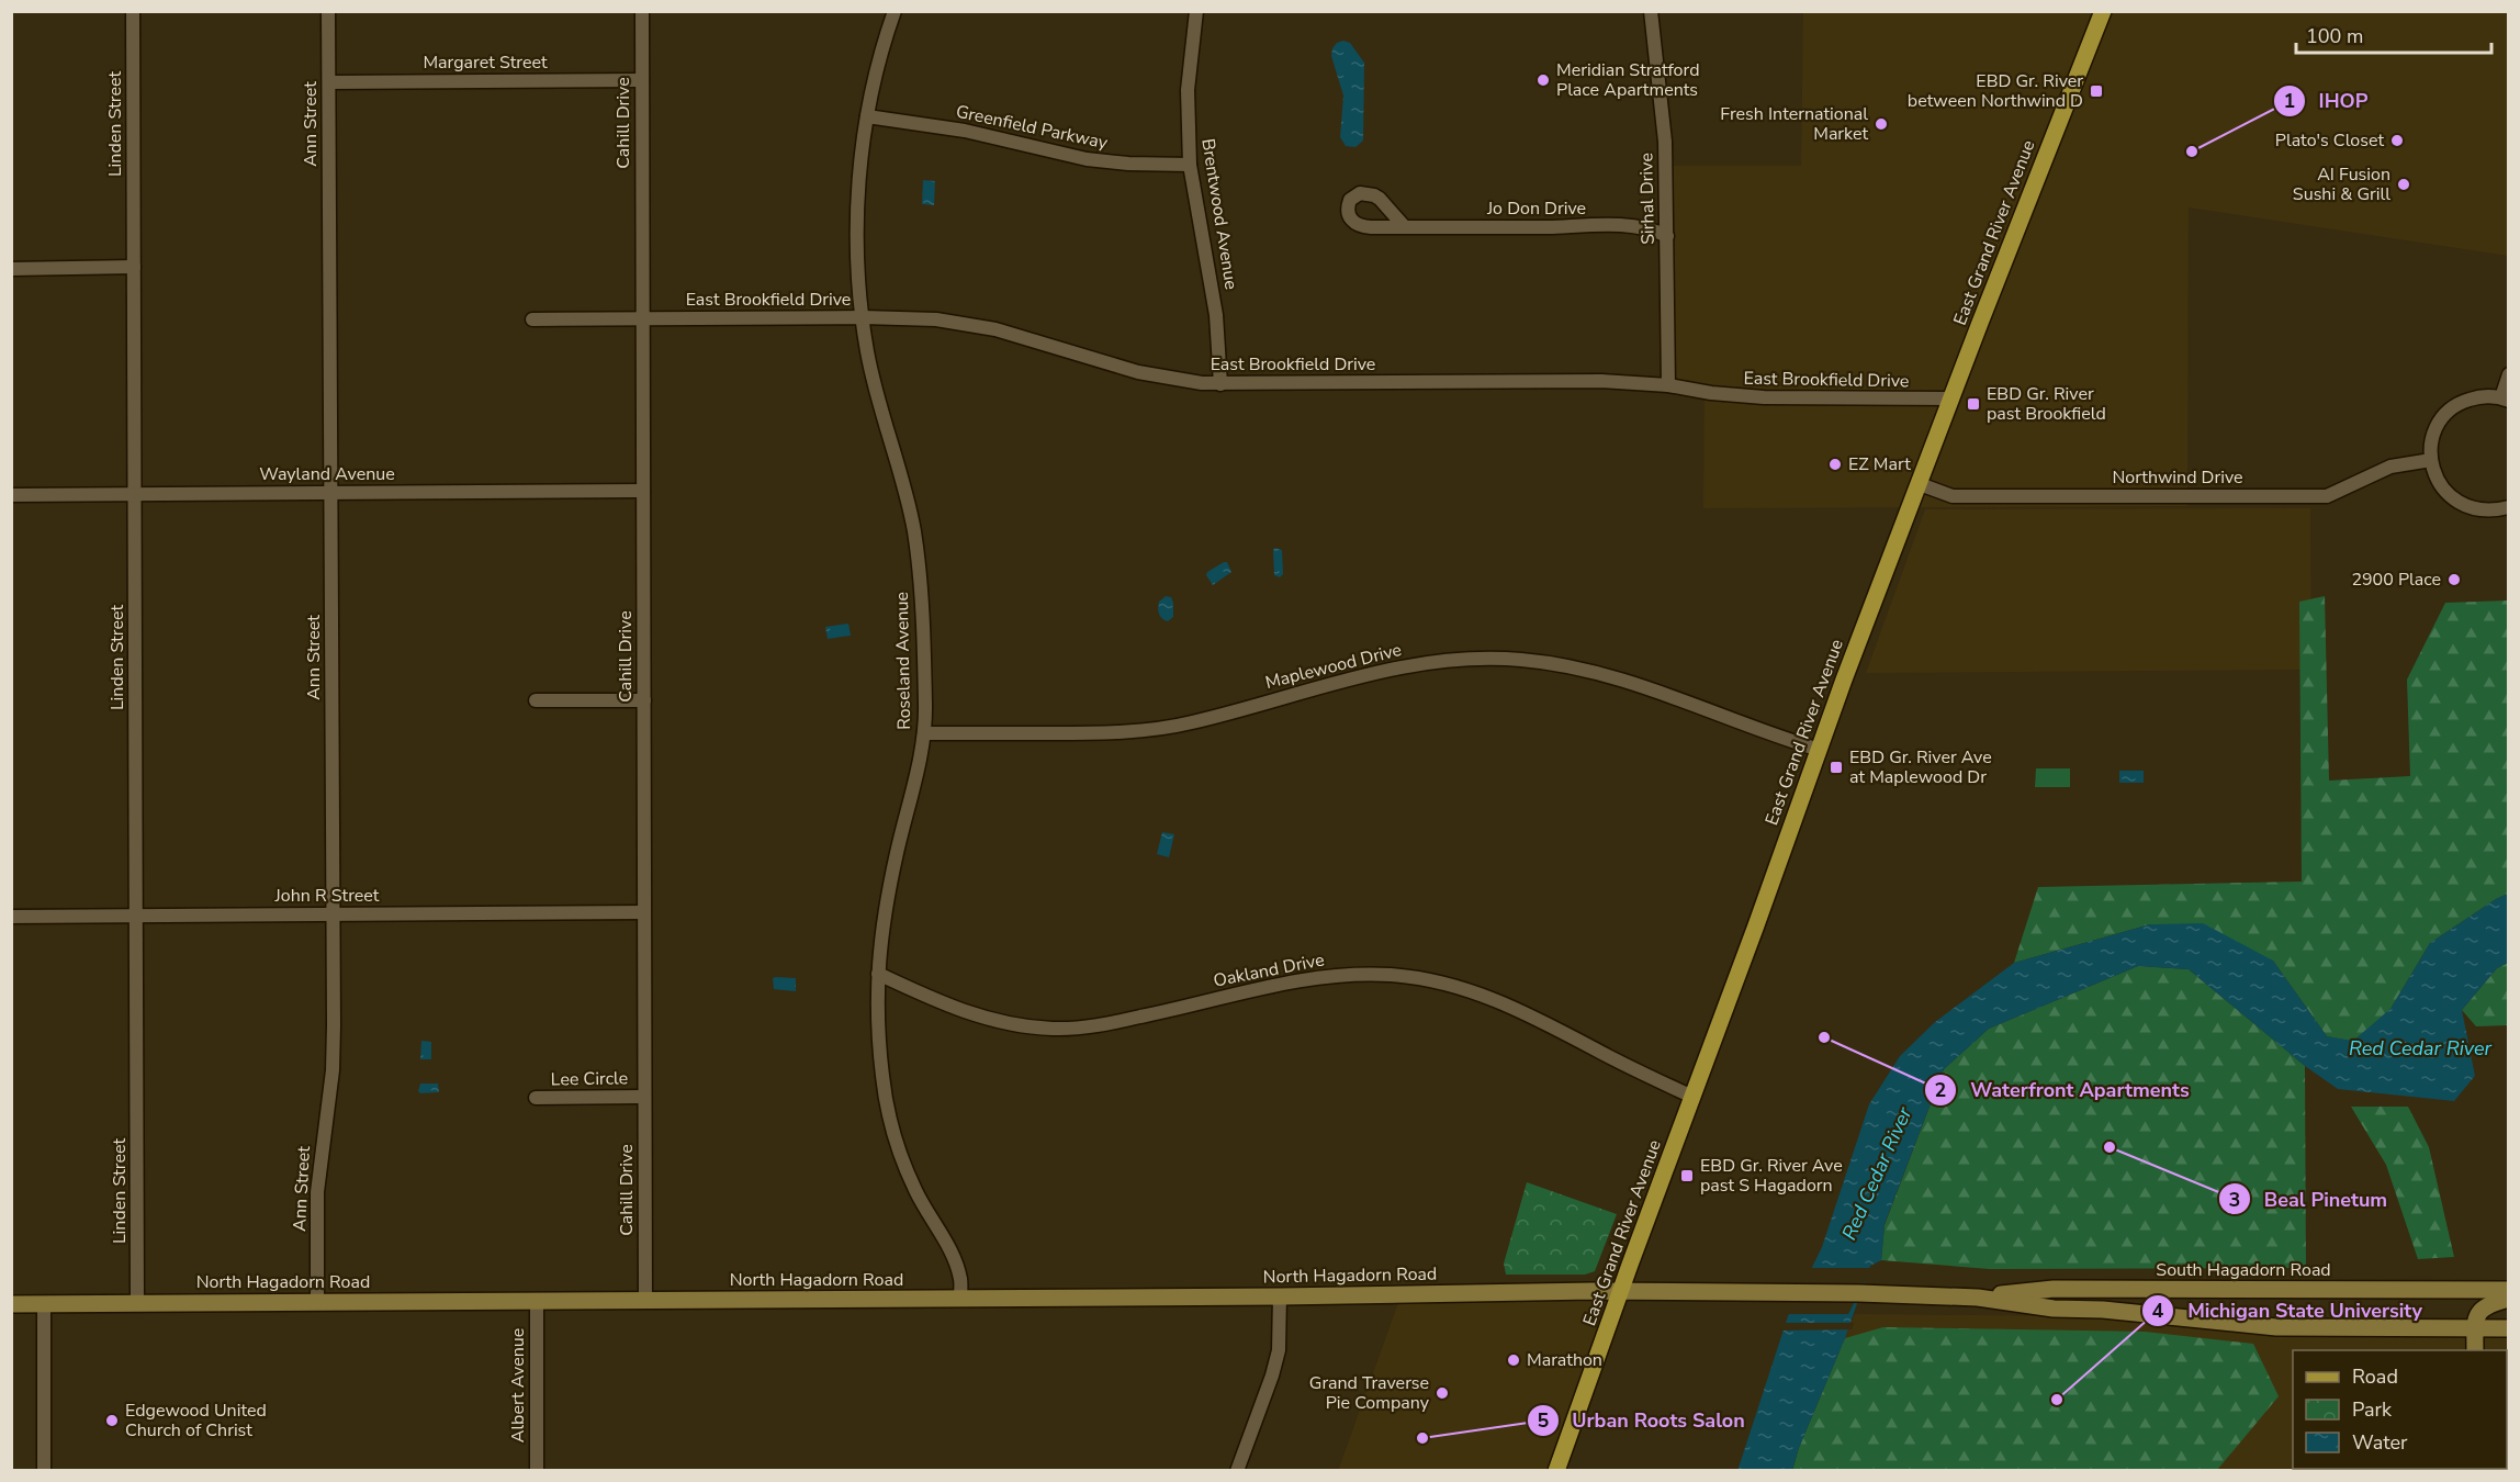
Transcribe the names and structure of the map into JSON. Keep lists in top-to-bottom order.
{
  "streets": {
    "main road": ["East Grand River Avenue"],
    "street": [
      "Margaret Street",
      "Cahill Drive",
      "Linden Street",
      "Ann Street",
      "Greenfield Parkway",
      "Sirhal Drive",
      "Jo Don Drive",
      "Brentwood Avenue",
      "East Brookfield Drive",
      "Wayland Avenue",
      "Northwind Drive",
      "Roseland Avenue",
      "Maplewood Drive",
      "John R Street",
      "Oakland Drive",
      "Lee Circle",
      "South Hagadorn Road",
      "North Hagadorn Road",
      "Albert Avenue"
    ]
  },
  "crossings": [
    ["Margaret Street", "Cahill Drive"],
    ["Margaret Street", "Ann Street"],
    ["Cahill Drive", "East Brookfield Drive"],
    ["Cahill Drive", "Wayland Avenue"],
    ["Cahill Drive", "John R Street"],
    ["Cahill Drive", "Lee Circle"],
    ["Cahill Drive", "North Hagadorn Road"],
    ["Linden Street", "Wayland Avenue"],
    ["Linden Street", "John R Street"],
    ["Linden Street", "North Hagadorn Road"],
    ["Ann Street", "Wayland Avenue"],
    ["Ann Street", "John R Street"],
    ["Ann Street", "North Hagadorn Road"],
    ["Greenfield Parkway", "Brentwood Avenue"],
    ["Greenfield Parkway", "Roseland Avenue"],
    ["Sirhal Drive", "Jo Don Drive"],
    ["Sirhal Drive", "East Brookfield Drive"],
    ["Brentwood Avenue", "East Brookfield Drive"],
    ["East Grand River Avenue", "East Brookfield Drive"],
    ["East Grand River Avenue", "Northwind Drive"],
    ["East Grand River Avenue", "Maplewood Drive"],
    ["East Grand River Avenue", "Oakland Drive"],
    ["East Grand River Avenue", "South Hagadorn Road"],
    ["East Grand River Avenue", "North Hagadorn Road"],
    ["East Brookfield Drive", "Roseland Avenue"],
    ["Roseland Avenue", "Maplewood Drive"],
    ["Roseland Avenue", "Oakland Drive"],
    ["Roseland Avenue", "North Hagadorn Road"],
    ["South Hagadorn Road", "North Hagadorn Road"],
    ["North Hagadorn Road", "Albert Avenue"]
  ],
  "water": ["Red Cedar River"],
  "places": {
    "other": [
      "Meridian Stratford Place Apartments",
      "Fresh International Market",
      "Plato's Closet",
      "IHOP",
      "AI Fusion Sushi & Grill",
      "EZ Mart",
      "2900 Place",
      "Waterfront Apartments",
      "Beal Pinetum",
      "Marathon",
      "Grand Traverse Pie Company",
      "Michigan State University",
      "Edgewood United Church of Christ",
      "Urban Roots Salon"
    ],
    "transit": [
      "EBD Gr. River between Northwind D",
      "EBD Gr. River past Brookfield",
      "EBD Gr. River Ave at Maplewood Dr",
      "EBD Gr. River Ave past S Hagadorn"
    ]
  },
  "legend": ["Road", "Park", "Water"],
  "scale_bar": "100 m"
}
